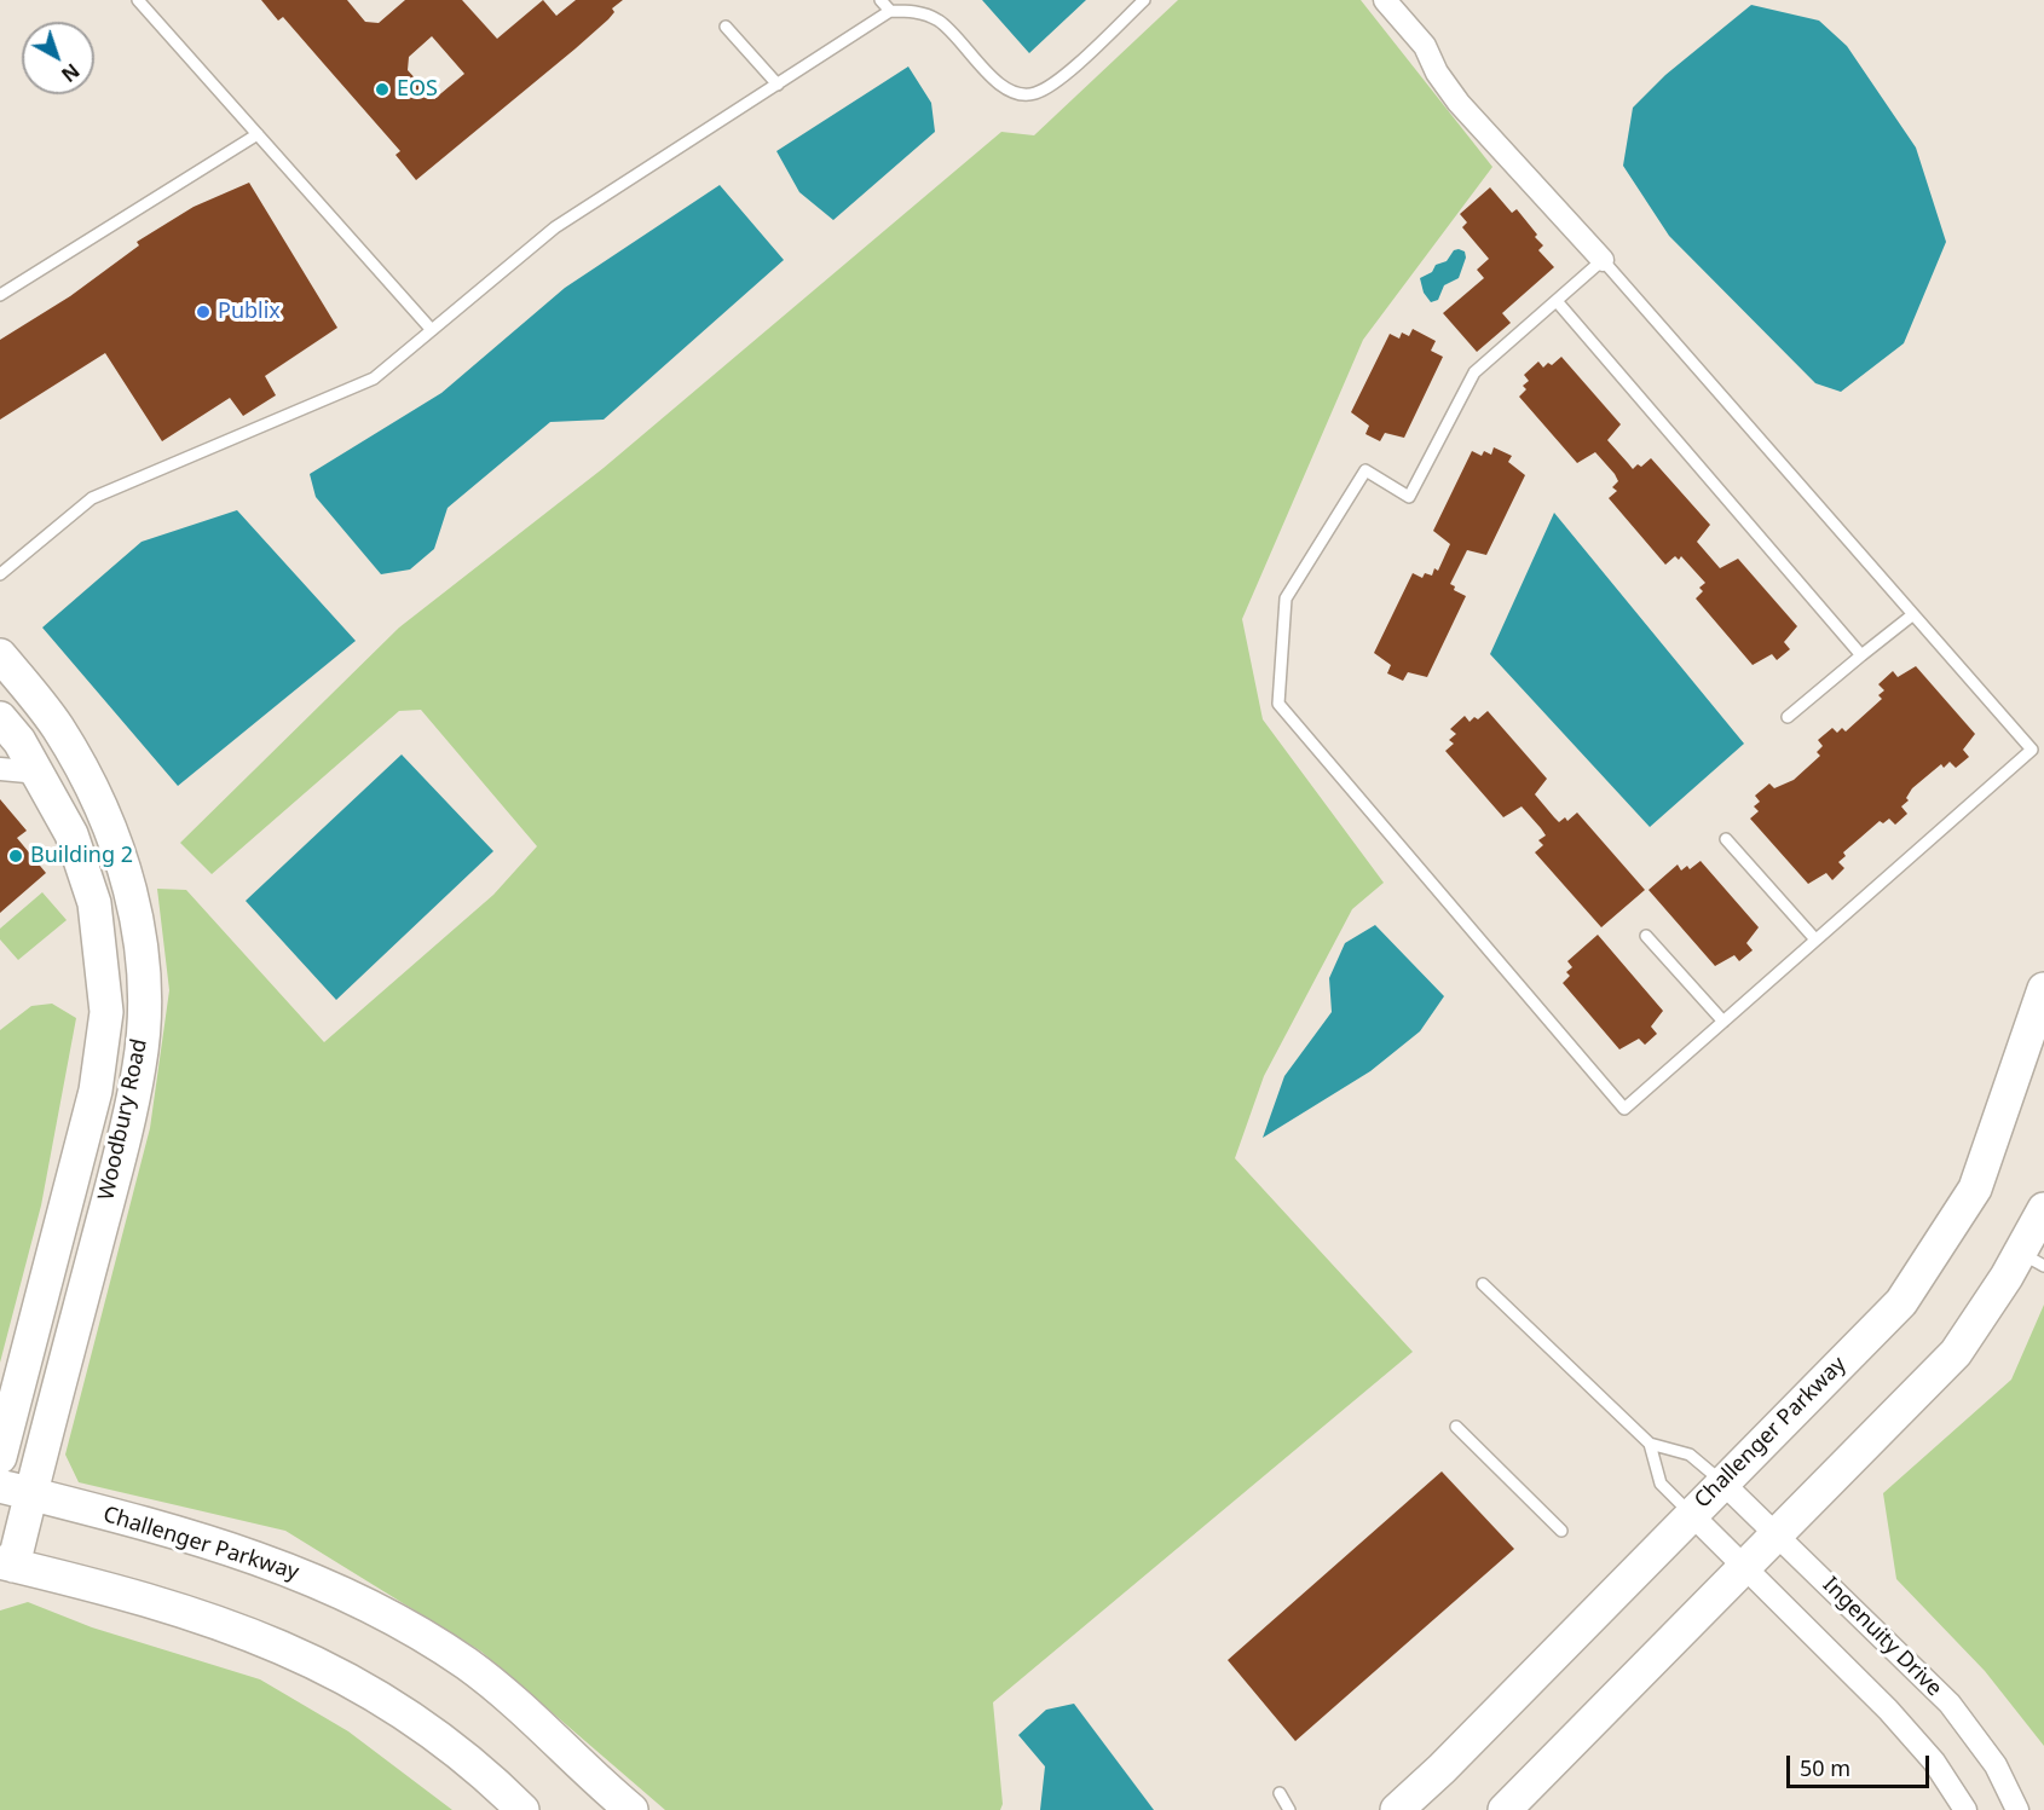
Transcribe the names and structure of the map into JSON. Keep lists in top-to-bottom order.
{
  "streets": {
    "main road": ["Woodbury Road", "Challenger Parkway"],
    "street": ["Ingenuity Drive"]
  },
  "crossings": [
    ["Woodbury Road", "Challenger Parkway"],
    ["Challenger Parkway", "Ingenuity Drive"]
  ],
  "places": ["EOS", "Publix", "Building 2"],
  "scale_bar": "50 m",
  "north": "bottom right"
}
